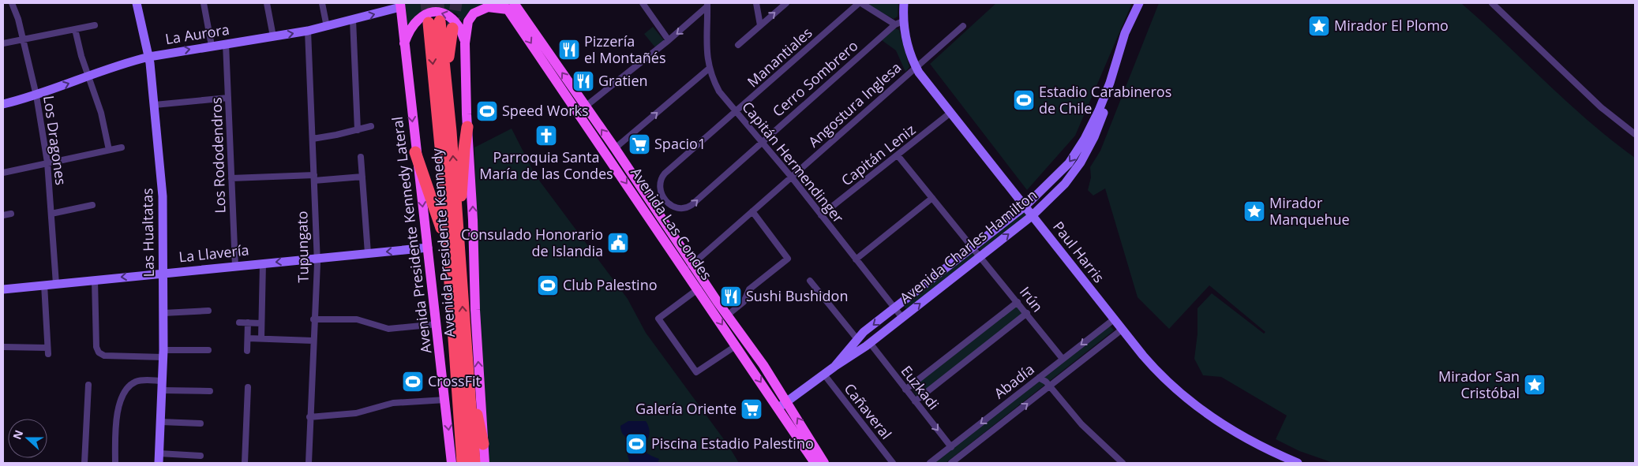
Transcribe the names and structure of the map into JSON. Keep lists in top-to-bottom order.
{
  "streets": {
    "highway": ["Avenida Presidente Kennedy"],
    "main road": ["Avenida Las Condes", "Avenida Presidente Kennedy Lateral"],
    "street": [
      "La Aurora",
      "Manantiales",
      "Cerro Sombrero",
      "Angostura Inglesa",
      "Los Dragones",
      "Los Rododendros",
      "Capitán Leniz",
      "Capitán Hermendinger",
      "Las Hualtatas",
      "Tupungato",
      "Avenida Charles Hamilton",
      "Paul Harris",
      "La Llavería",
      "Irún",
      "Abadía",
      "Euzkadi",
      "Cañaveral"
    ]
  },
  "crossings": [
    ["La Aurora", "Los Dragones"],
    ["La Aurora", "Los Rododendros"],
    ["La Aurora", "Las Hualtatas"],
    ["La Aurora", "Avenida Presidente Kennedy Lateral"],
    ["La Aurora", "Tupungato"],
    ["Manantiales", "Cerro Sombrero"],
    ["Manantiales", "Capitán Hermendinger"],
    ["Manantiales", "Paul Harris"],
    ["Cerro Sombrero", "Capitán Hermendinger"],
    ["Cerro Sombrero", "Paul Harris"],
    ["Angostura Inglesa", "Capitán Hermendinger"],
    ["Angostura Inglesa", "Avenida Las Condes"],
    ["Angostura Inglesa", "Paul Harris"],
    ["Los Dragones", "La Llavería"],
    ["Los Rododendros", "La Llavería"],
    ["Capitán Leniz", "Capitán Hermendinger"],
    ["Capitán Leniz", "Paul Harris"],
    ["Capitán Leniz", "Irún"],
    ["Capitán Hermendinger", "Avenida Charles Hamilton"],
    ["Avenida Las Condes", "Avenida Charles Hamilton"],
    ["Las Hualtatas", "La Llavería"],
    ["Avenida Presidente Kennedy Lateral", "La Llavería"],
    ["Tupungato", "La Llavería"],
    ["Avenida Charles Hamilton", "Paul Harris"],
    ["Avenida Charles Hamilton", "Irún"],
    ["Avenida Charles Hamilton", "Euzkadi"],
    ["Avenida Charles Hamilton", "Cañaveral"],
    ["Paul Harris", "Abadía"],
    ["Irún", "Abadía"],
    ["Abadía", "Euzkadi"]
  ],
  "one_way": ["Cerro Sombrero", "Euzkadi"],
  "places": {
    "place": ["Mirador El Plomo", "Mirador Manquehue", "Mirador San Cristóbal"],
    "restaurant": ["Pizzería el Montañés", "Gratien", "Sushi Bushidon"],
    "sports": [
      "Estadio Carabineros de Chile",
      "Speed Works",
      "Club Palestino",
      "CrossFit",
      "Piscina Estadio Palestino"
    ],
    "church": ["Parroquia Santa María de las Condes"],
    "supermarket": ["Spacio1", "Galería Oriente"],
    "public building": ["Consulado Honorario de Islandia"]
  },
  "north": "left"
}
